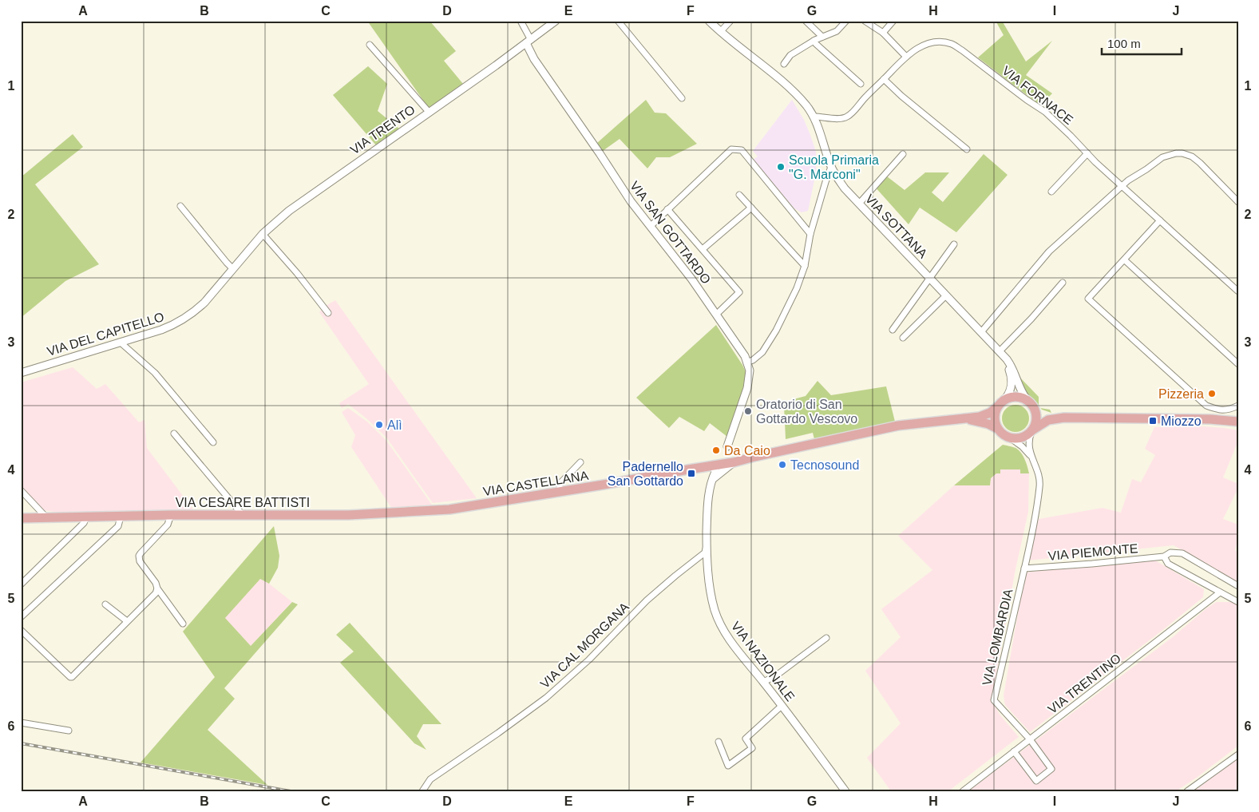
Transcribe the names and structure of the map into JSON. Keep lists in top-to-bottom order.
{
  "streets": {
    "main road": ["VIA CASTELLANA", "VIA CESARE BATTISTI"],
    "street": [
      "VIA FORNACE",
      "VIA TRENTO",
      "VIA SOTTANA",
      "VIA SAN GOTTARDO",
      "VIA DEL CAPITELLO",
      "VIA PIEMONTE",
      "VIA LOMBARDIA",
      "VIA CAL MORGANA",
      "VIA NAZIONALE",
      "VIA TRENTINO"
    ]
  },
  "crossings": [
    ["VIA FORNACE", "VIA SOTTANA"],
    ["VIA TRENTO", "VIA SAN GOTTARDO"],
    ["VIA TRENTO", "VIA DEL CAPITELLO"],
    ["VIA SOTTANA", "VIA CASTELLANA"],
    ["VIA SOTTANA", "VIA LOMBARDIA"],
    ["VIA CASTELLANA", "VIA CESARE BATTISTI"],
    ["VIA CASTELLANA", "VIA LOMBARDIA"],
    ["VIA CASTELLANA", "VIA NAZIONALE"],
    ["VIA PIEMONTE", "VIA LOMBARDIA"],
    ["VIA LOMBARDIA", "VIA TRENTINO"],
    ["VIA CAL MORGANA", "VIA NAZIONALE"]
  ],
  "places": {
    "other": [
      "Scuola Primaria \"G. Marconi\"",
      "Pizzeria",
      "Oratorio di San Gottardo Vescovo",
      "Alì",
      "Da Caio",
      "Tecnosound"
    ],
    "transit": ["Miozzo", "Padernello San Gottardo"]
  },
  "scale_bar": "100 m",
  "grid": {
    "columns": [
      "A",
      "B",
      "C",
      "D",
      "E",
      "F",
      "G",
      "H",
      "I",
      "J"
    ],
    "rows": [
      "1",
      "2",
      "3",
      "4",
      "5",
      "6"
    ]
  }
}
